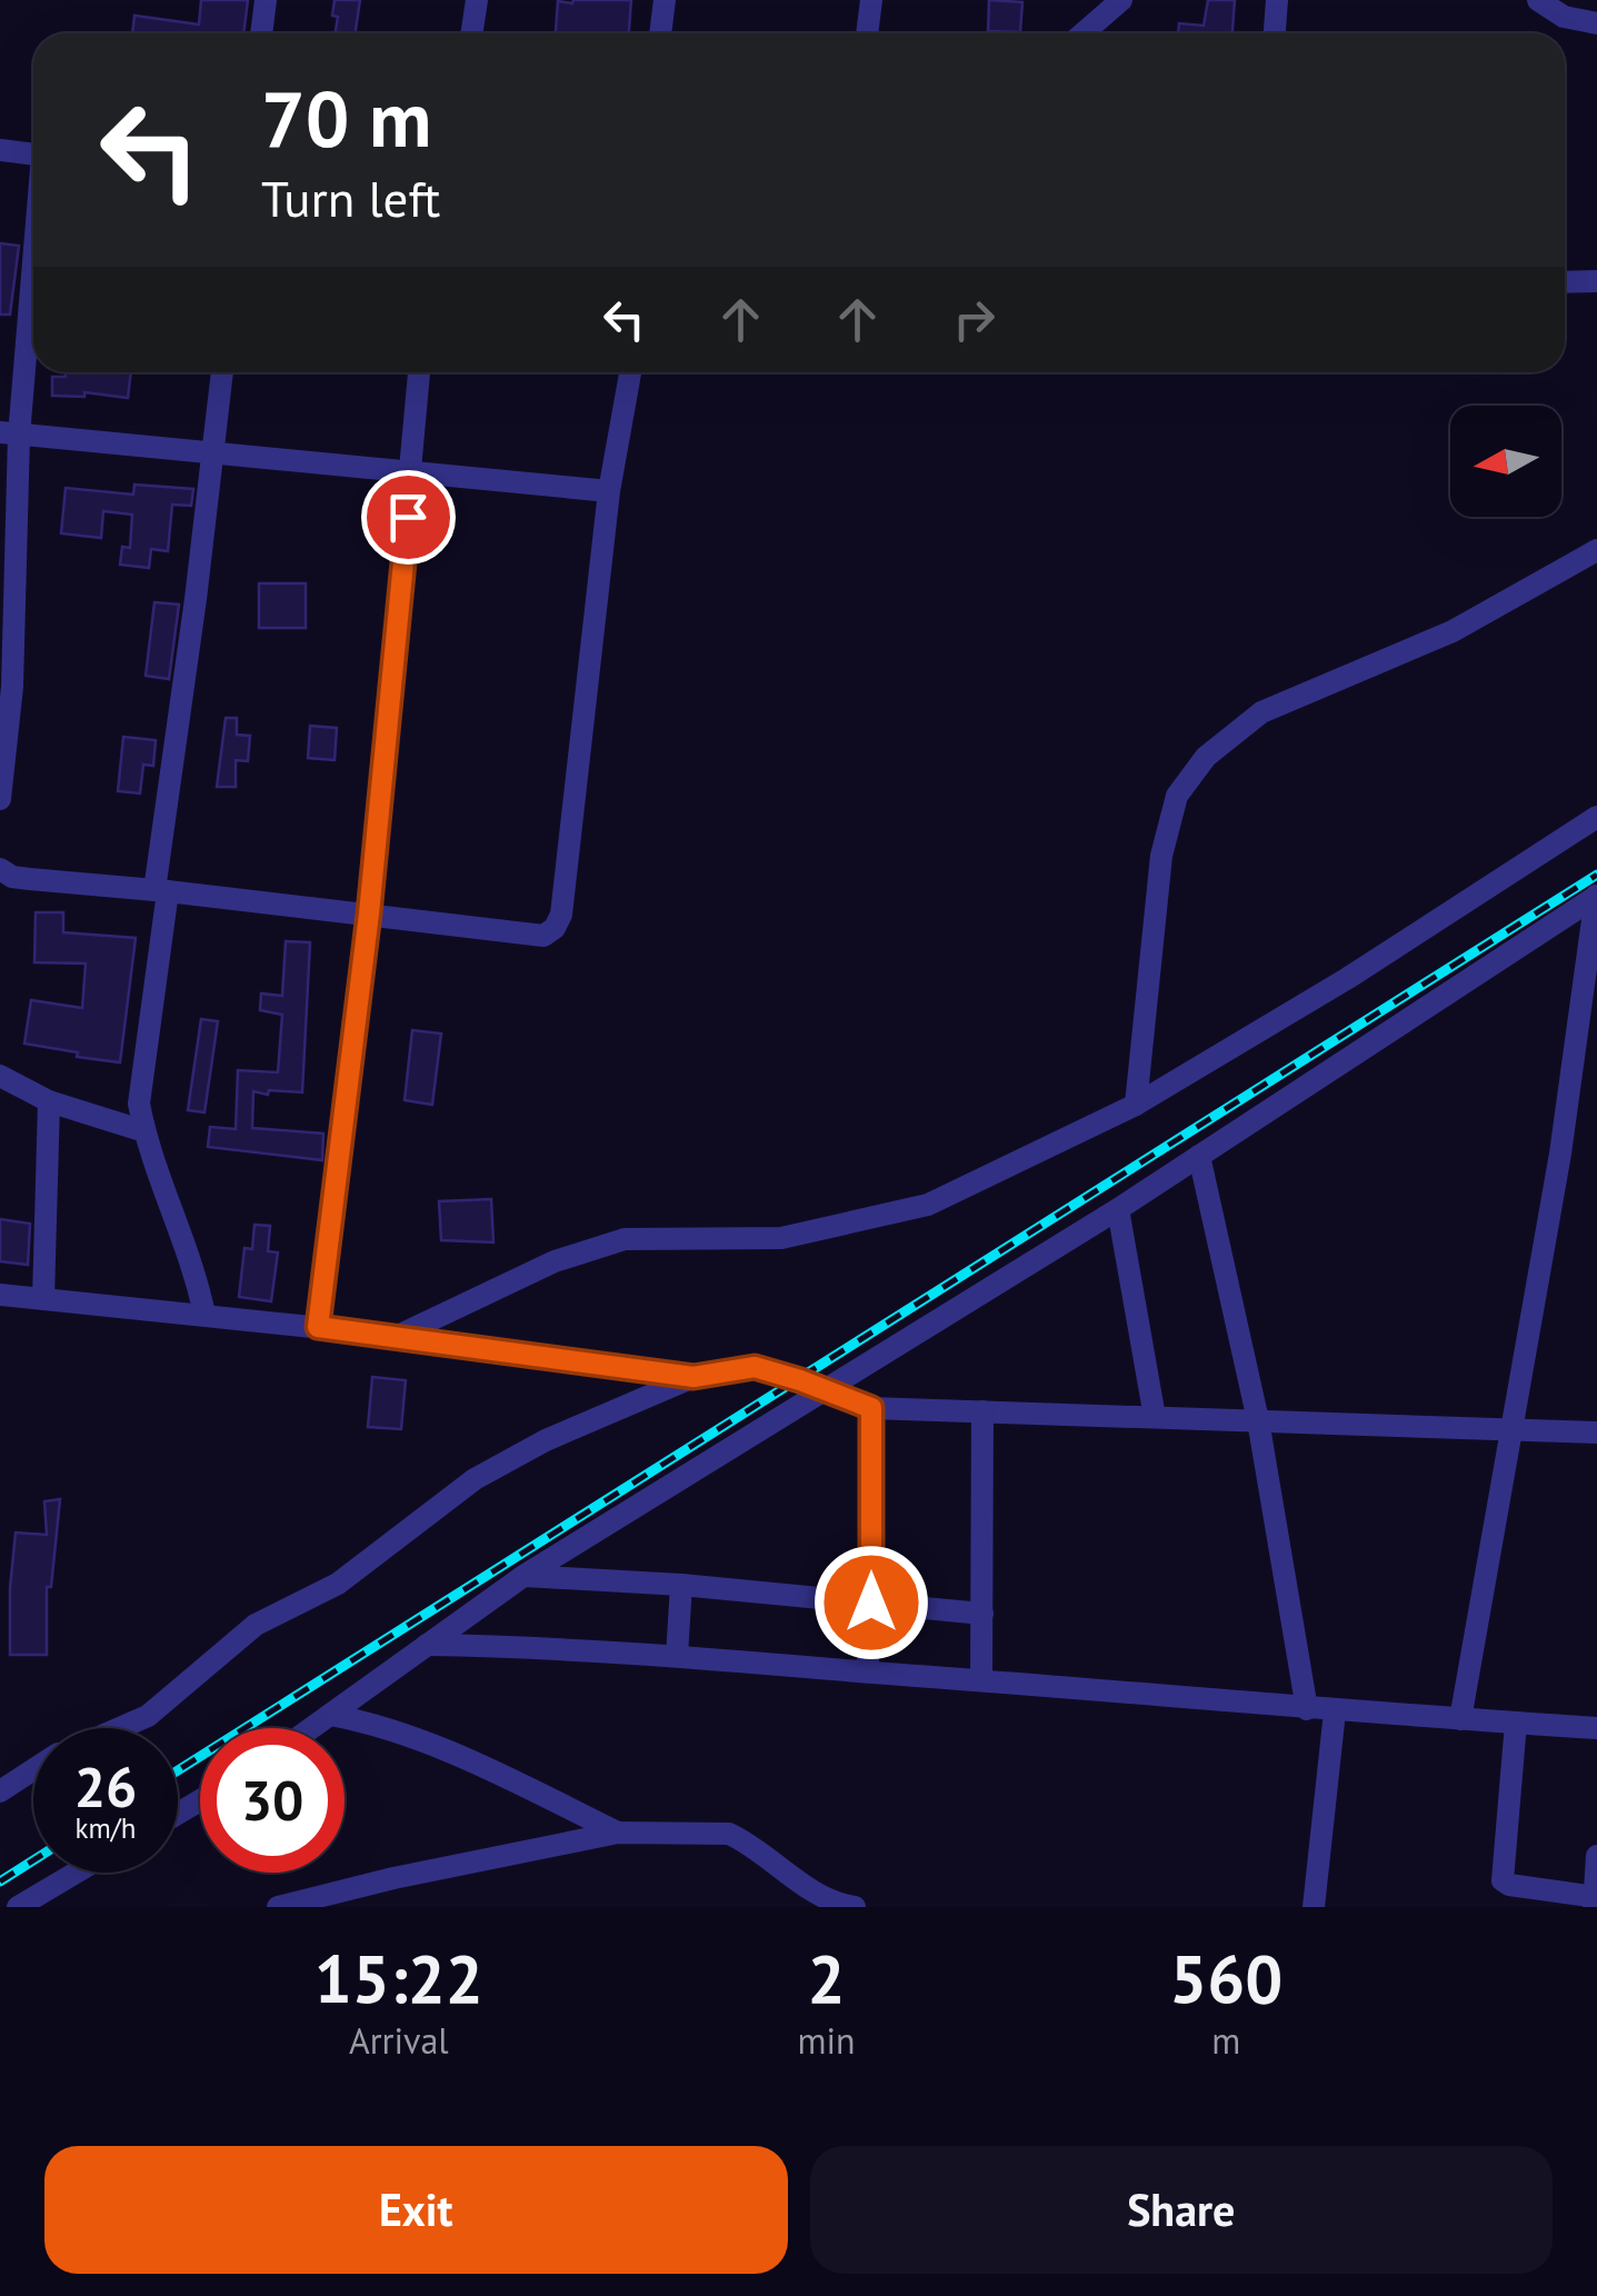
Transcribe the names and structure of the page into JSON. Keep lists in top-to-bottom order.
{
  "north": "left",
  "page": {
    "turn": ["70 m", "Turn left"],
    "speed": "26 km/h",
    "limit": "30",
    "eta": [
      "15:22",
      "Arrival",
      "2",
      "min",
      "560",
      "m"
    ],
    "buttons": ["Exit", "Share"]
  }
}
